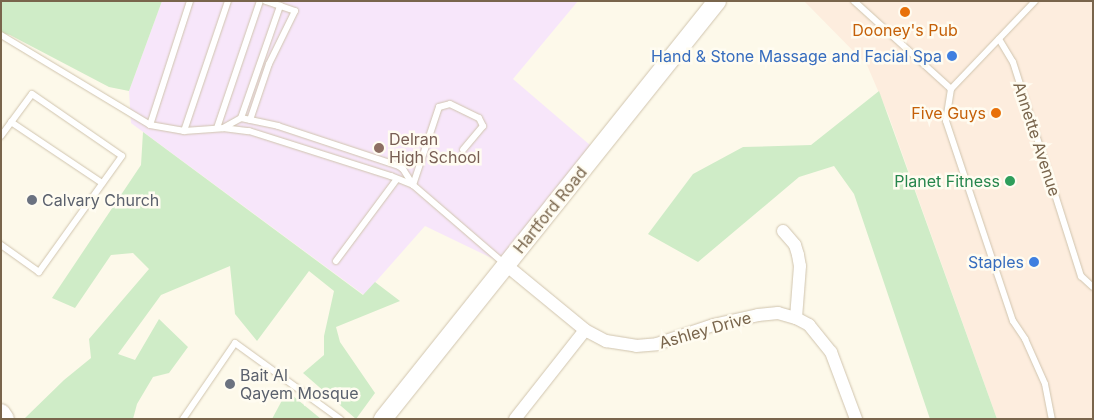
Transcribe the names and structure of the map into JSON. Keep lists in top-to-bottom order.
{
  "streets": {
    "main road": ["Hartford Road"],
    "street": ["Ashley Drive"],
    "lane": ["Annette Avenue"]
  },
  "crossings": [
    ["Hartford Road", "Ashley Drive"]
  ],
  "places": [
    "Dooney's Pub",
    "Hand & Stone Massage and Facial Spa",
    "Five Guys",
    "Delran High School",
    "Planet Fitness",
    "Calvary Church",
    "Staples",
    "Bait Al Qayem Mosque"
  ]
}
